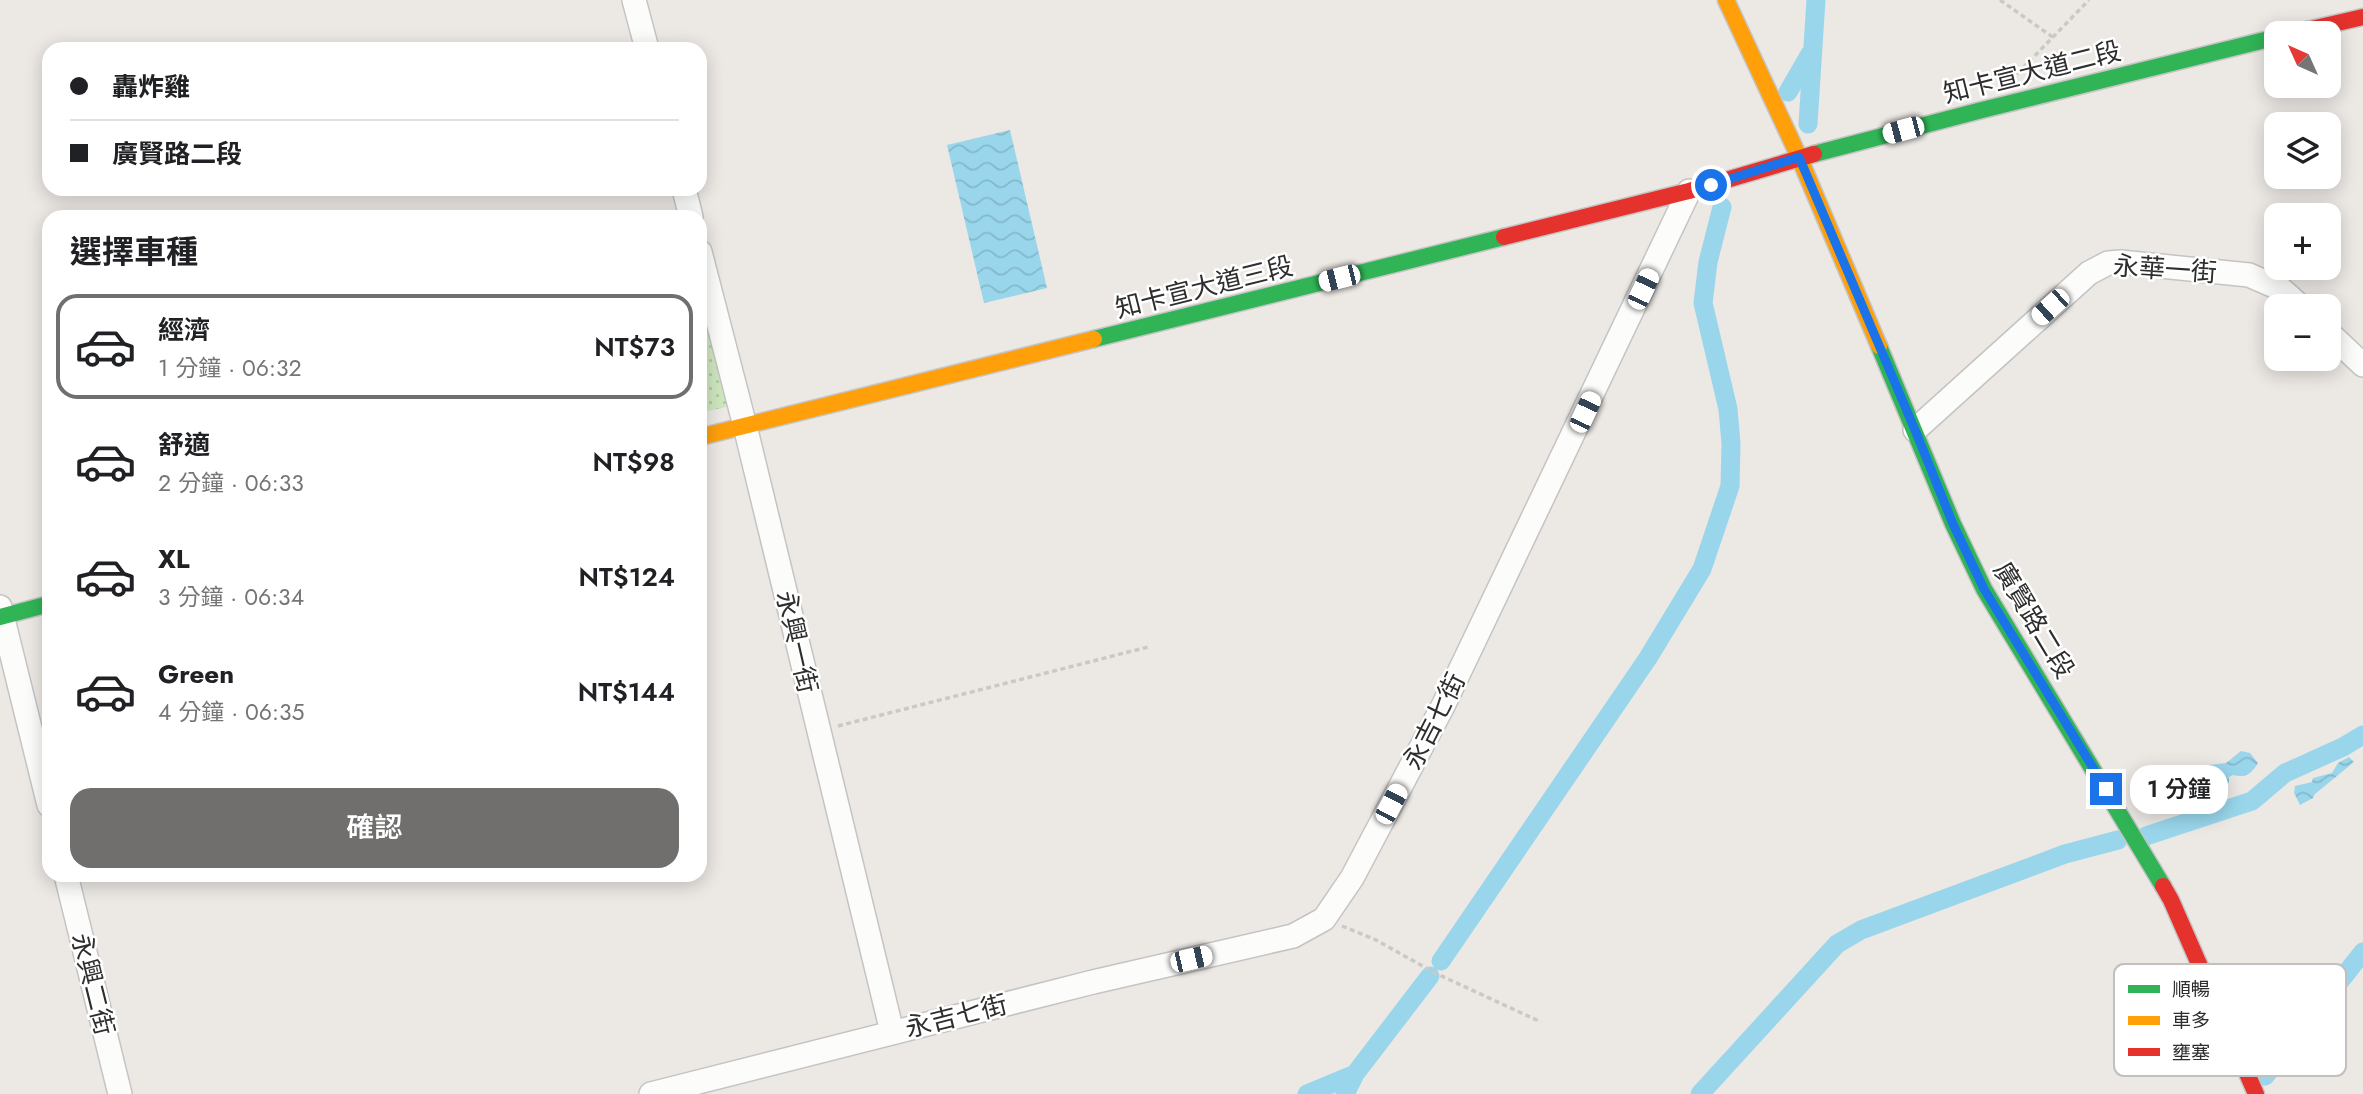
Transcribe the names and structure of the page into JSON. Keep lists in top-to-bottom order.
{
  "streets": {
    "street": [
      "知卡宣大道二段",
      "永華一街",
      "知卡宣大道三段",
      "廣賢路二段",
      "永興一街",
      "永吉七街",
      "永興二街"
    ]
  },
  "crossings": [
    ["知卡宣大道二段", "知卡宣大道三段"],
    ["知卡宣大道二段", "廣賢路二段"],
    ["永華一街", "廣賢路二段"],
    ["知卡宣大道三段", "廣賢路二段"],
    ["知卡宣大道三段", "永興一街"],
    ["知卡宣大道三段", "永吉七街"],
    ["永興一街", "永吉七街"]
  ],
  "legend": ["順暢", "車多", "壅塞"],
  "north": "top left",
  "page": {
    "map_buttons": ["+", "−"],
    "banner": ["轟炸雞", "廣賢路二段"],
    "heading": "選擇車種",
    "list": [
      {
        "name": "經濟",
        "note": "1 分鐘 · 06:32",
        "value": "NT$73"
      },
      {
        "name": "舒適",
        "note": "2 分鐘 · 06:33",
        "value": "NT$98"
      },
      {
        "name": "XL",
        "note": "3 分鐘 · 06:34",
        "value": "NT$124"
      },
      {
        "name": "Green",
        "note": "4 分鐘 · 06:35",
        "value": "NT$144"
      }
    ],
    "bubble": "1 分鐘",
    "buttons": "確認"
  }
}
